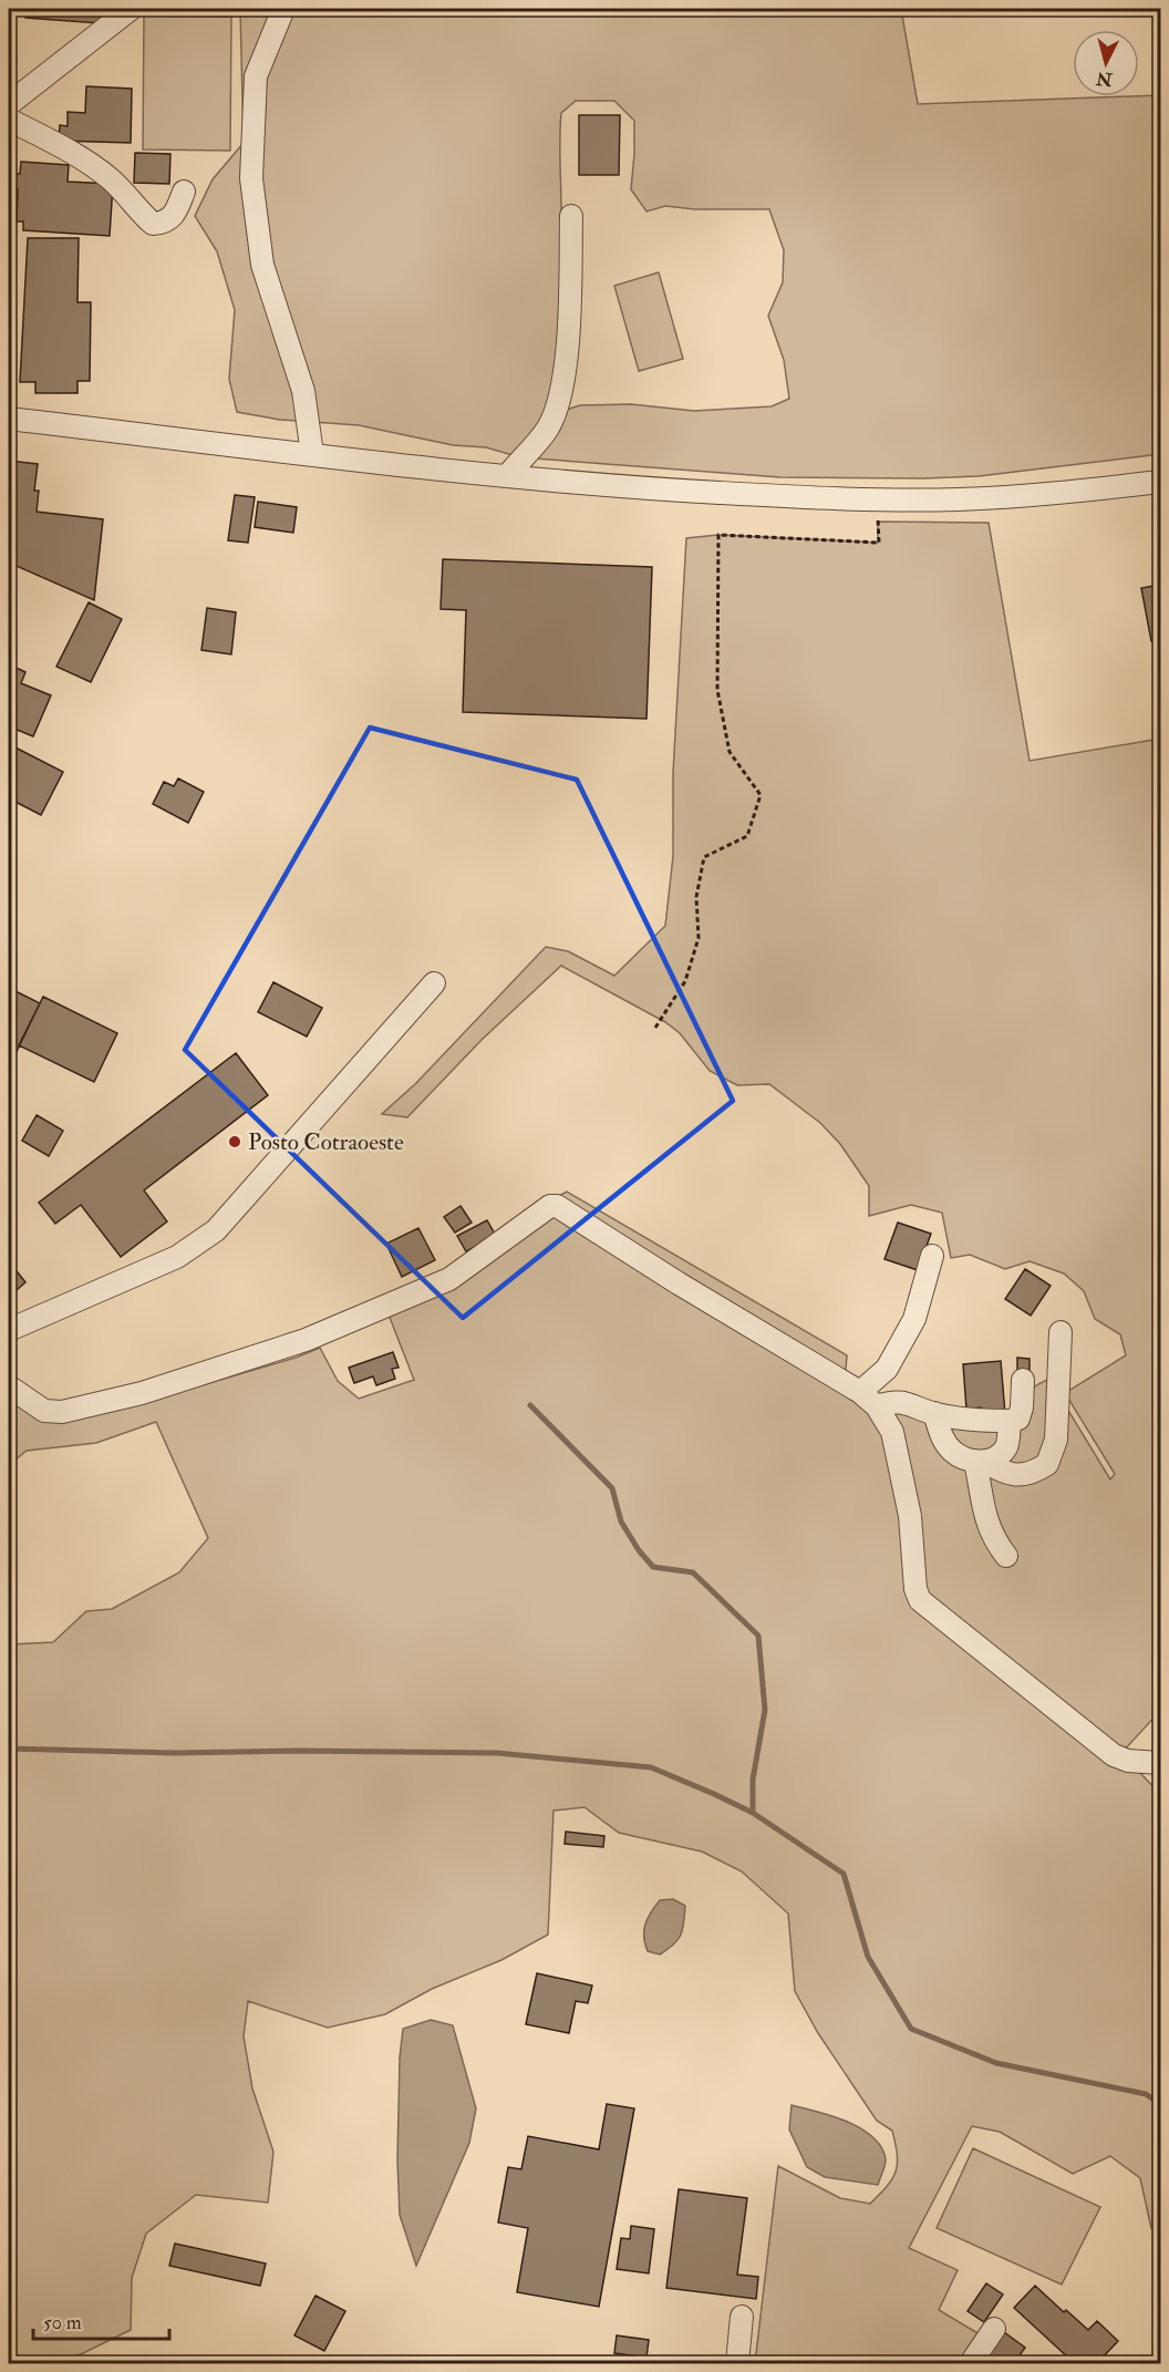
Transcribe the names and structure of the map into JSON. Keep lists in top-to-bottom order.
{
  "places": ["Posto Cotraoeste"],
  "scale_bar": "50 m",
  "north": "bottom"
}
